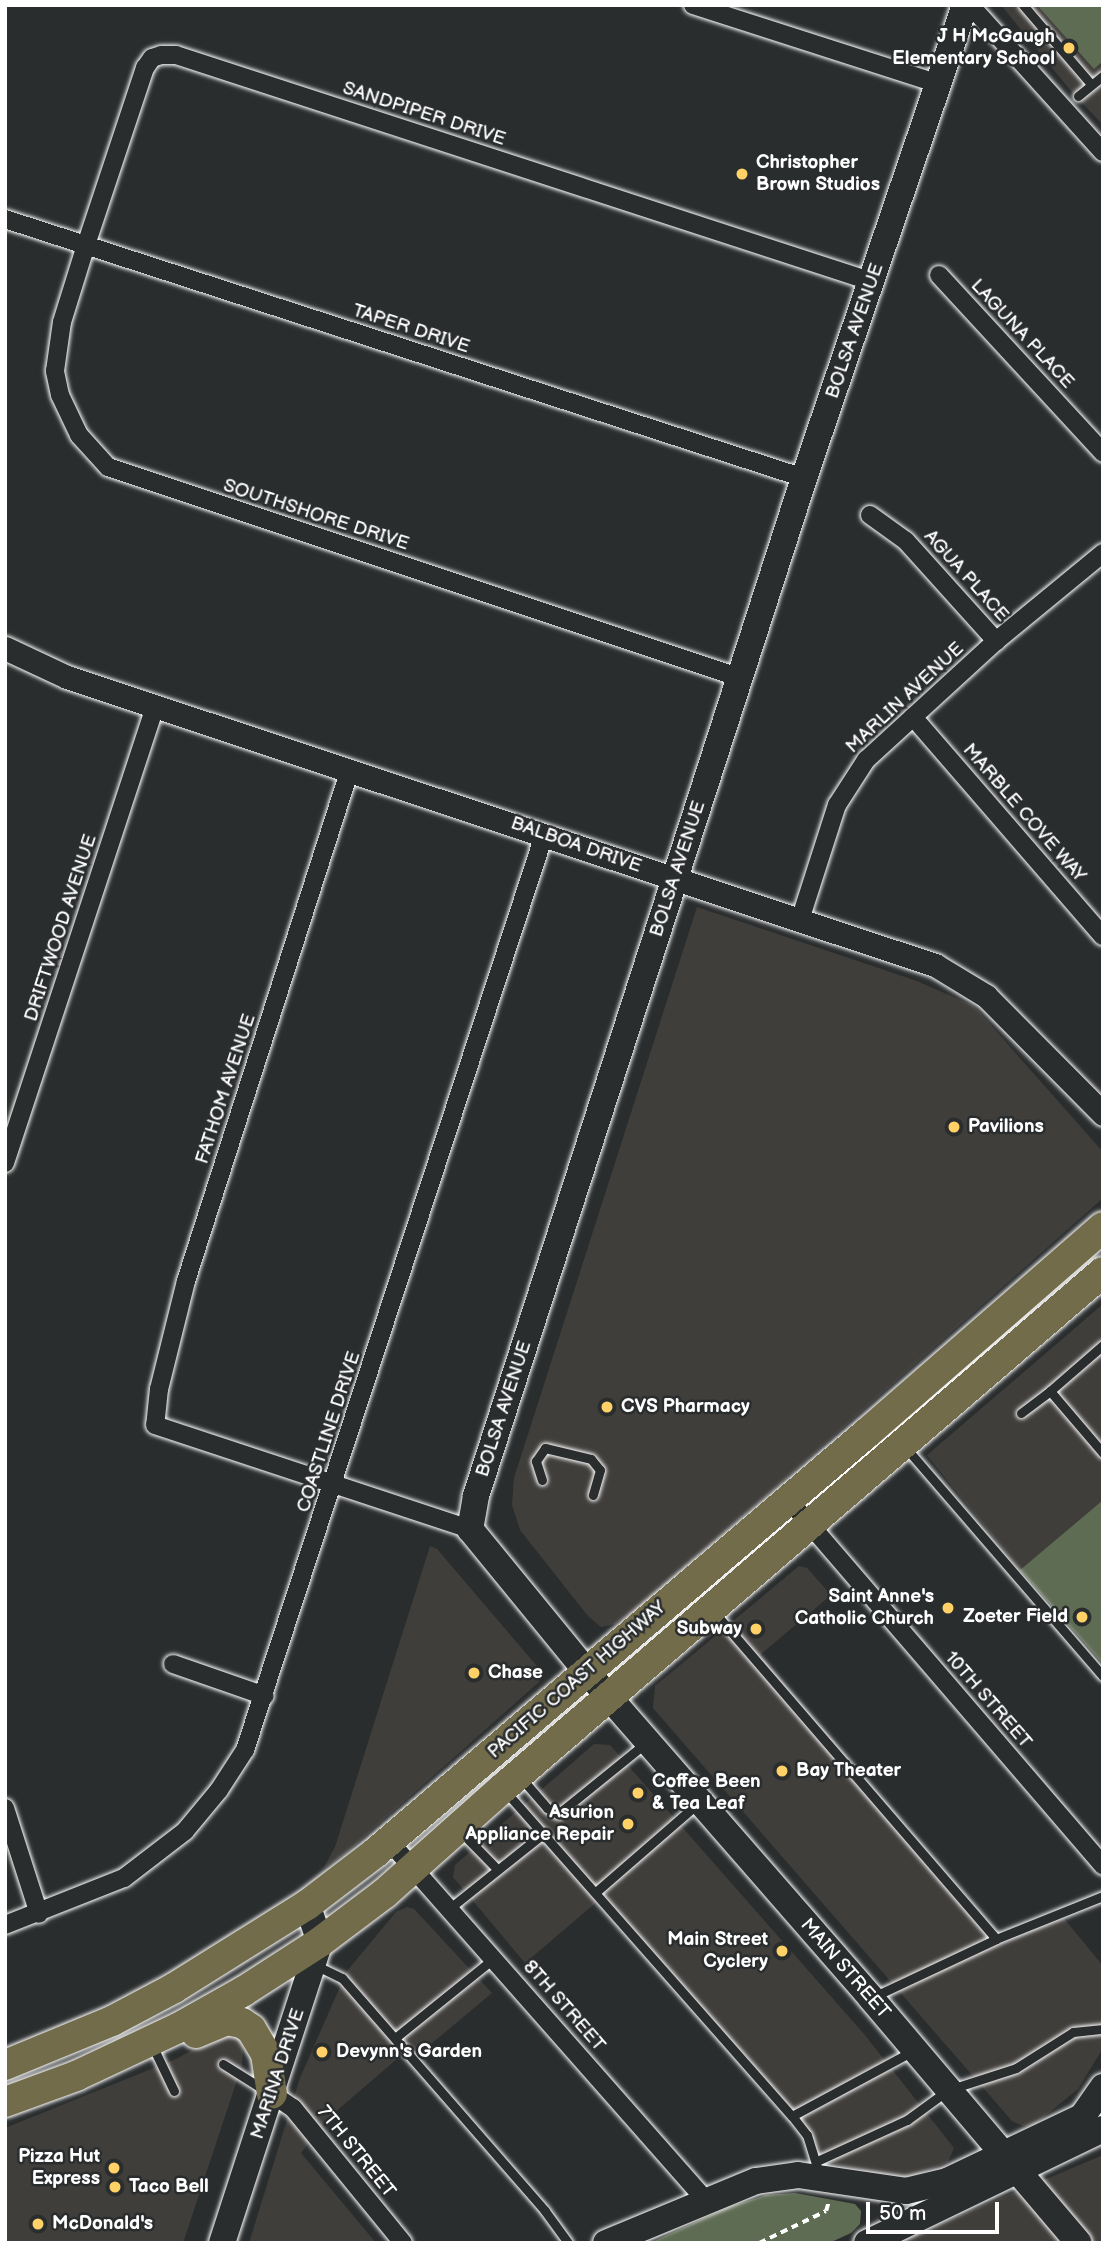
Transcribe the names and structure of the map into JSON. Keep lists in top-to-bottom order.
{
  "streets": {
    "highway": ["PACIFIC COAST HIGHWAY"],
    "main road": ["BOLSA AVENUE", "MAIN STREET", "MARINA DRIVE"],
    "street": [
      "SANDPIPER DRIVE",
      "TAPER DRIVE",
      "LAGUNA PLACE",
      "SOUTHSHORE DRIVE",
      "AGUA PLACE",
      "MARLIN AVENUE",
      "MARBLE COVE WAY",
      "BALBOA DRIVE",
      "DRIFTWOOD AVENUE",
      "FATHOM AVENUE",
      "COASTLINE DRIVE",
      "10TH STREET",
      "8TH STREET",
      "7TH STREET"
    ]
  },
  "crossings": [
    ["SANDPIPER DRIVE", "TAPER DRIVE"],
    ["SANDPIPER DRIVE", "BOLSA AVENUE"],
    ["SANDPIPER DRIVE", "SOUTHSHORE DRIVE"],
    ["TAPER DRIVE", "BOLSA AVENUE"],
    ["TAPER DRIVE", "SOUTHSHORE DRIVE"],
    ["BOLSA AVENUE", "SOUTHSHORE DRIVE"],
    ["BOLSA AVENUE", "BALBOA DRIVE"],
    ["AGUA PLACE", "MARLIN AVENUE"],
    ["MARLIN AVENUE", "MARBLE COVE WAY"],
    ["MARLIN AVENUE", "BALBOA DRIVE"],
    ["BALBOA DRIVE", "DRIFTWOOD AVENUE"],
    ["BALBOA DRIVE", "FATHOM AVENUE"],
    ["BALBOA DRIVE", "COASTLINE DRIVE"],
    ["FATHOM AVENUE", "COASTLINE DRIVE"],
    ["PACIFIC COAST HIGHWAY", "10TH STREET"],
    ["PACIFIC COAST HIGHWAY", "MAIN STREET"],
    ["PACIFIC COAST HIGHWAY", "8TH STREET"],
    ["PACIFIC COAST HIGHWAY", "MARINA DRIVE"],
    ["MARINA DRIVE", "7TH STREET"]
  ],
  "places": [
    "J H McGaugh Elementary School",
    "Christopher Brown Studios",
    "Pavilions",
    "CVS Pharmacy",
    "Saint Anne's Catholic Church",
    "Zoeter Field",
    "Subway",
    "Chase",
    "Bay Theater",
    "Coffee Been & Tea Leaf",
    "Asurion Appliance Repair",
    "Main Street Cyclery",
    "Devynn's Garden",
    "Pizza Hut Express",
    "Taco Bell",
    "McDonald's"
  ],
  "scale_bar": "50 m"
}
